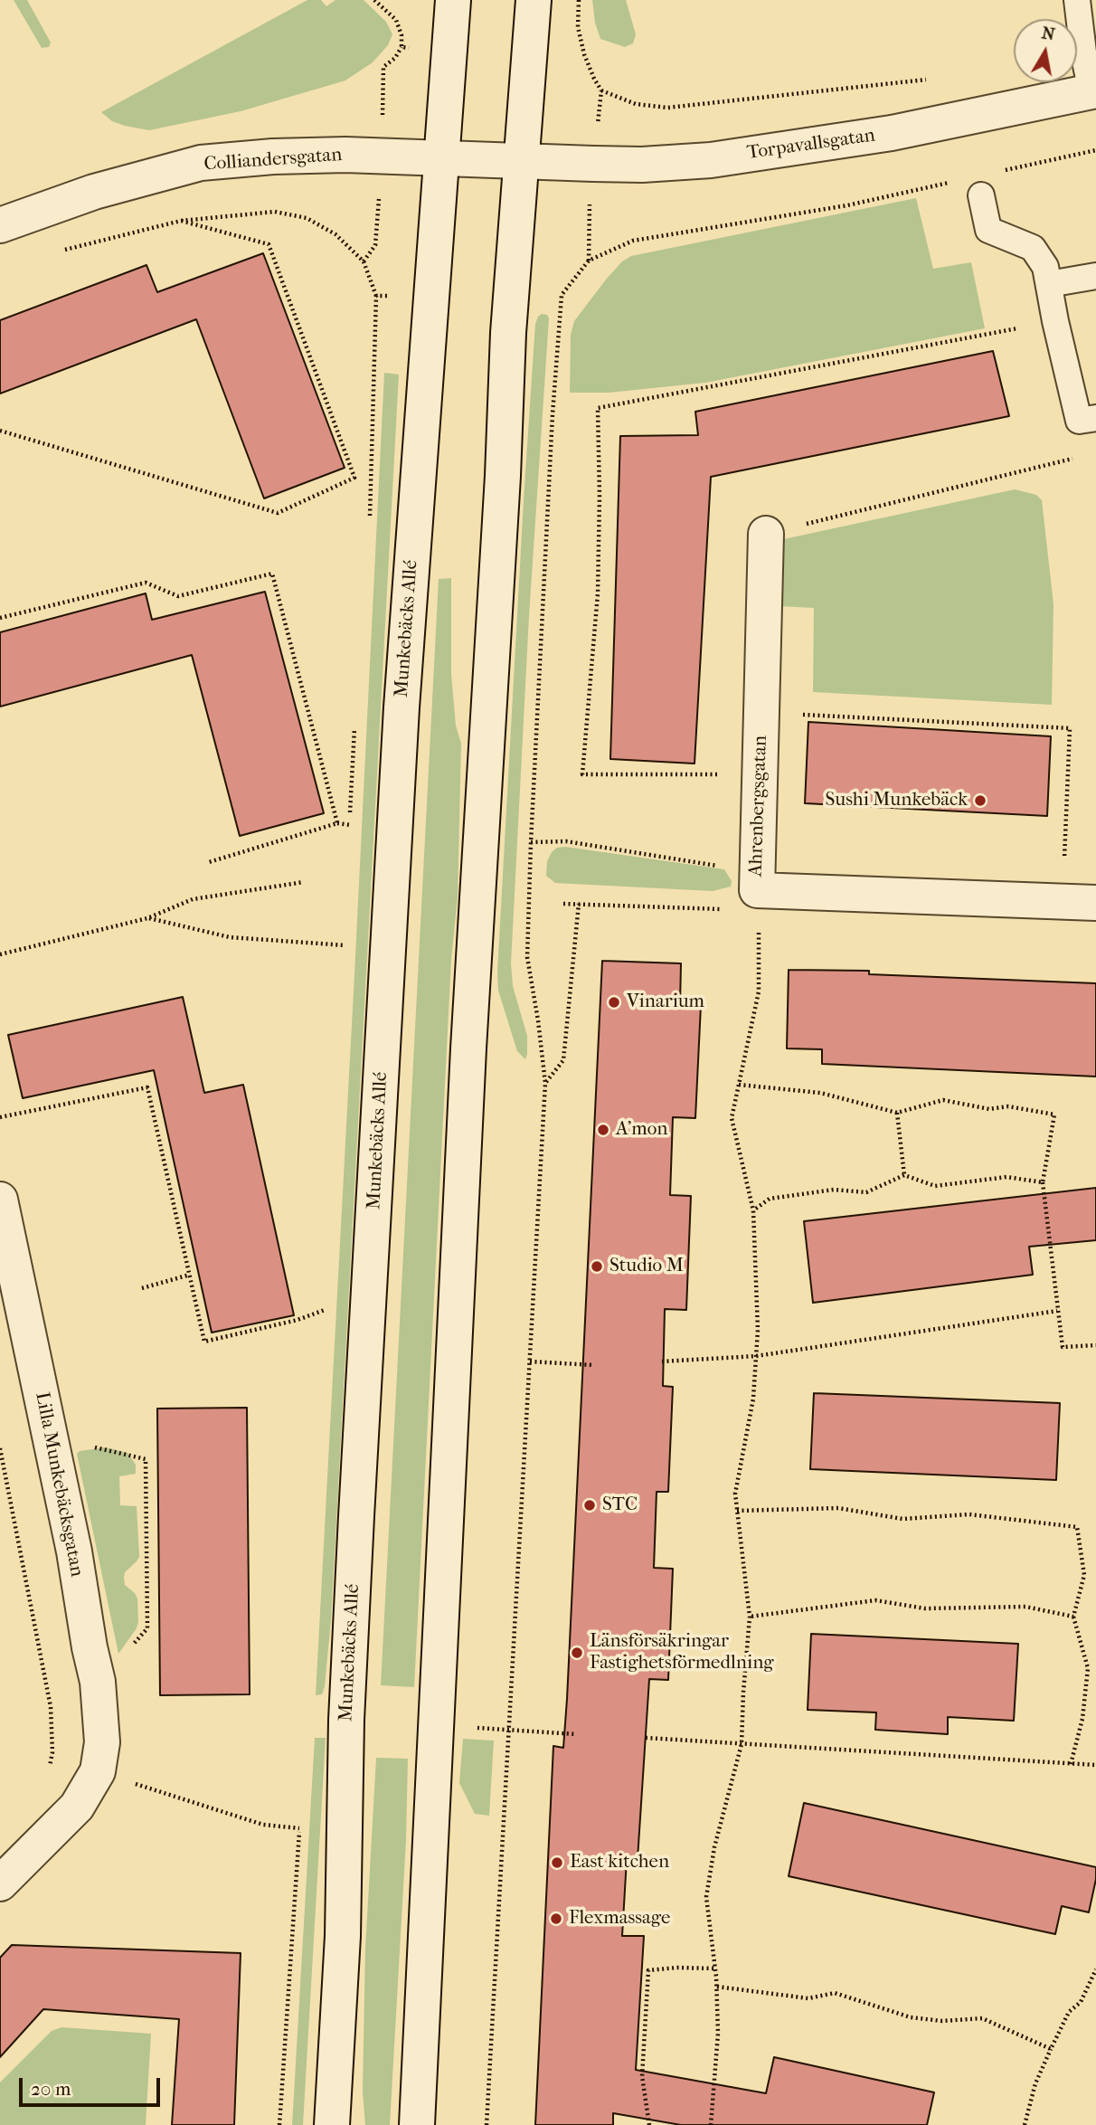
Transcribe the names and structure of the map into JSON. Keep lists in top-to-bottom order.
{
  "streets": {
    "street": [
      "Torpavallsgatan",
      "Colliandersgatan",
      "Munkebäcks Allé",
      "Ahrenbergsgatan",
      "Lilla Munkebäcksgatan"
    ]
  },
  "crossings": [
    ["Colliandersgatan", "Munkebäcks Allé"]
  ],
  "places": [
    "Sushi Munkebäck",
    "Vinarium",
    "A'mon",
    "Studio M",
    "STC",
    "Länsförsäkringar Fastighetsförmedlning",
    "East kitchen",
    "Flexmassage"
  ],
  "scale_bar": "20 m",
  "north": "top"
}
